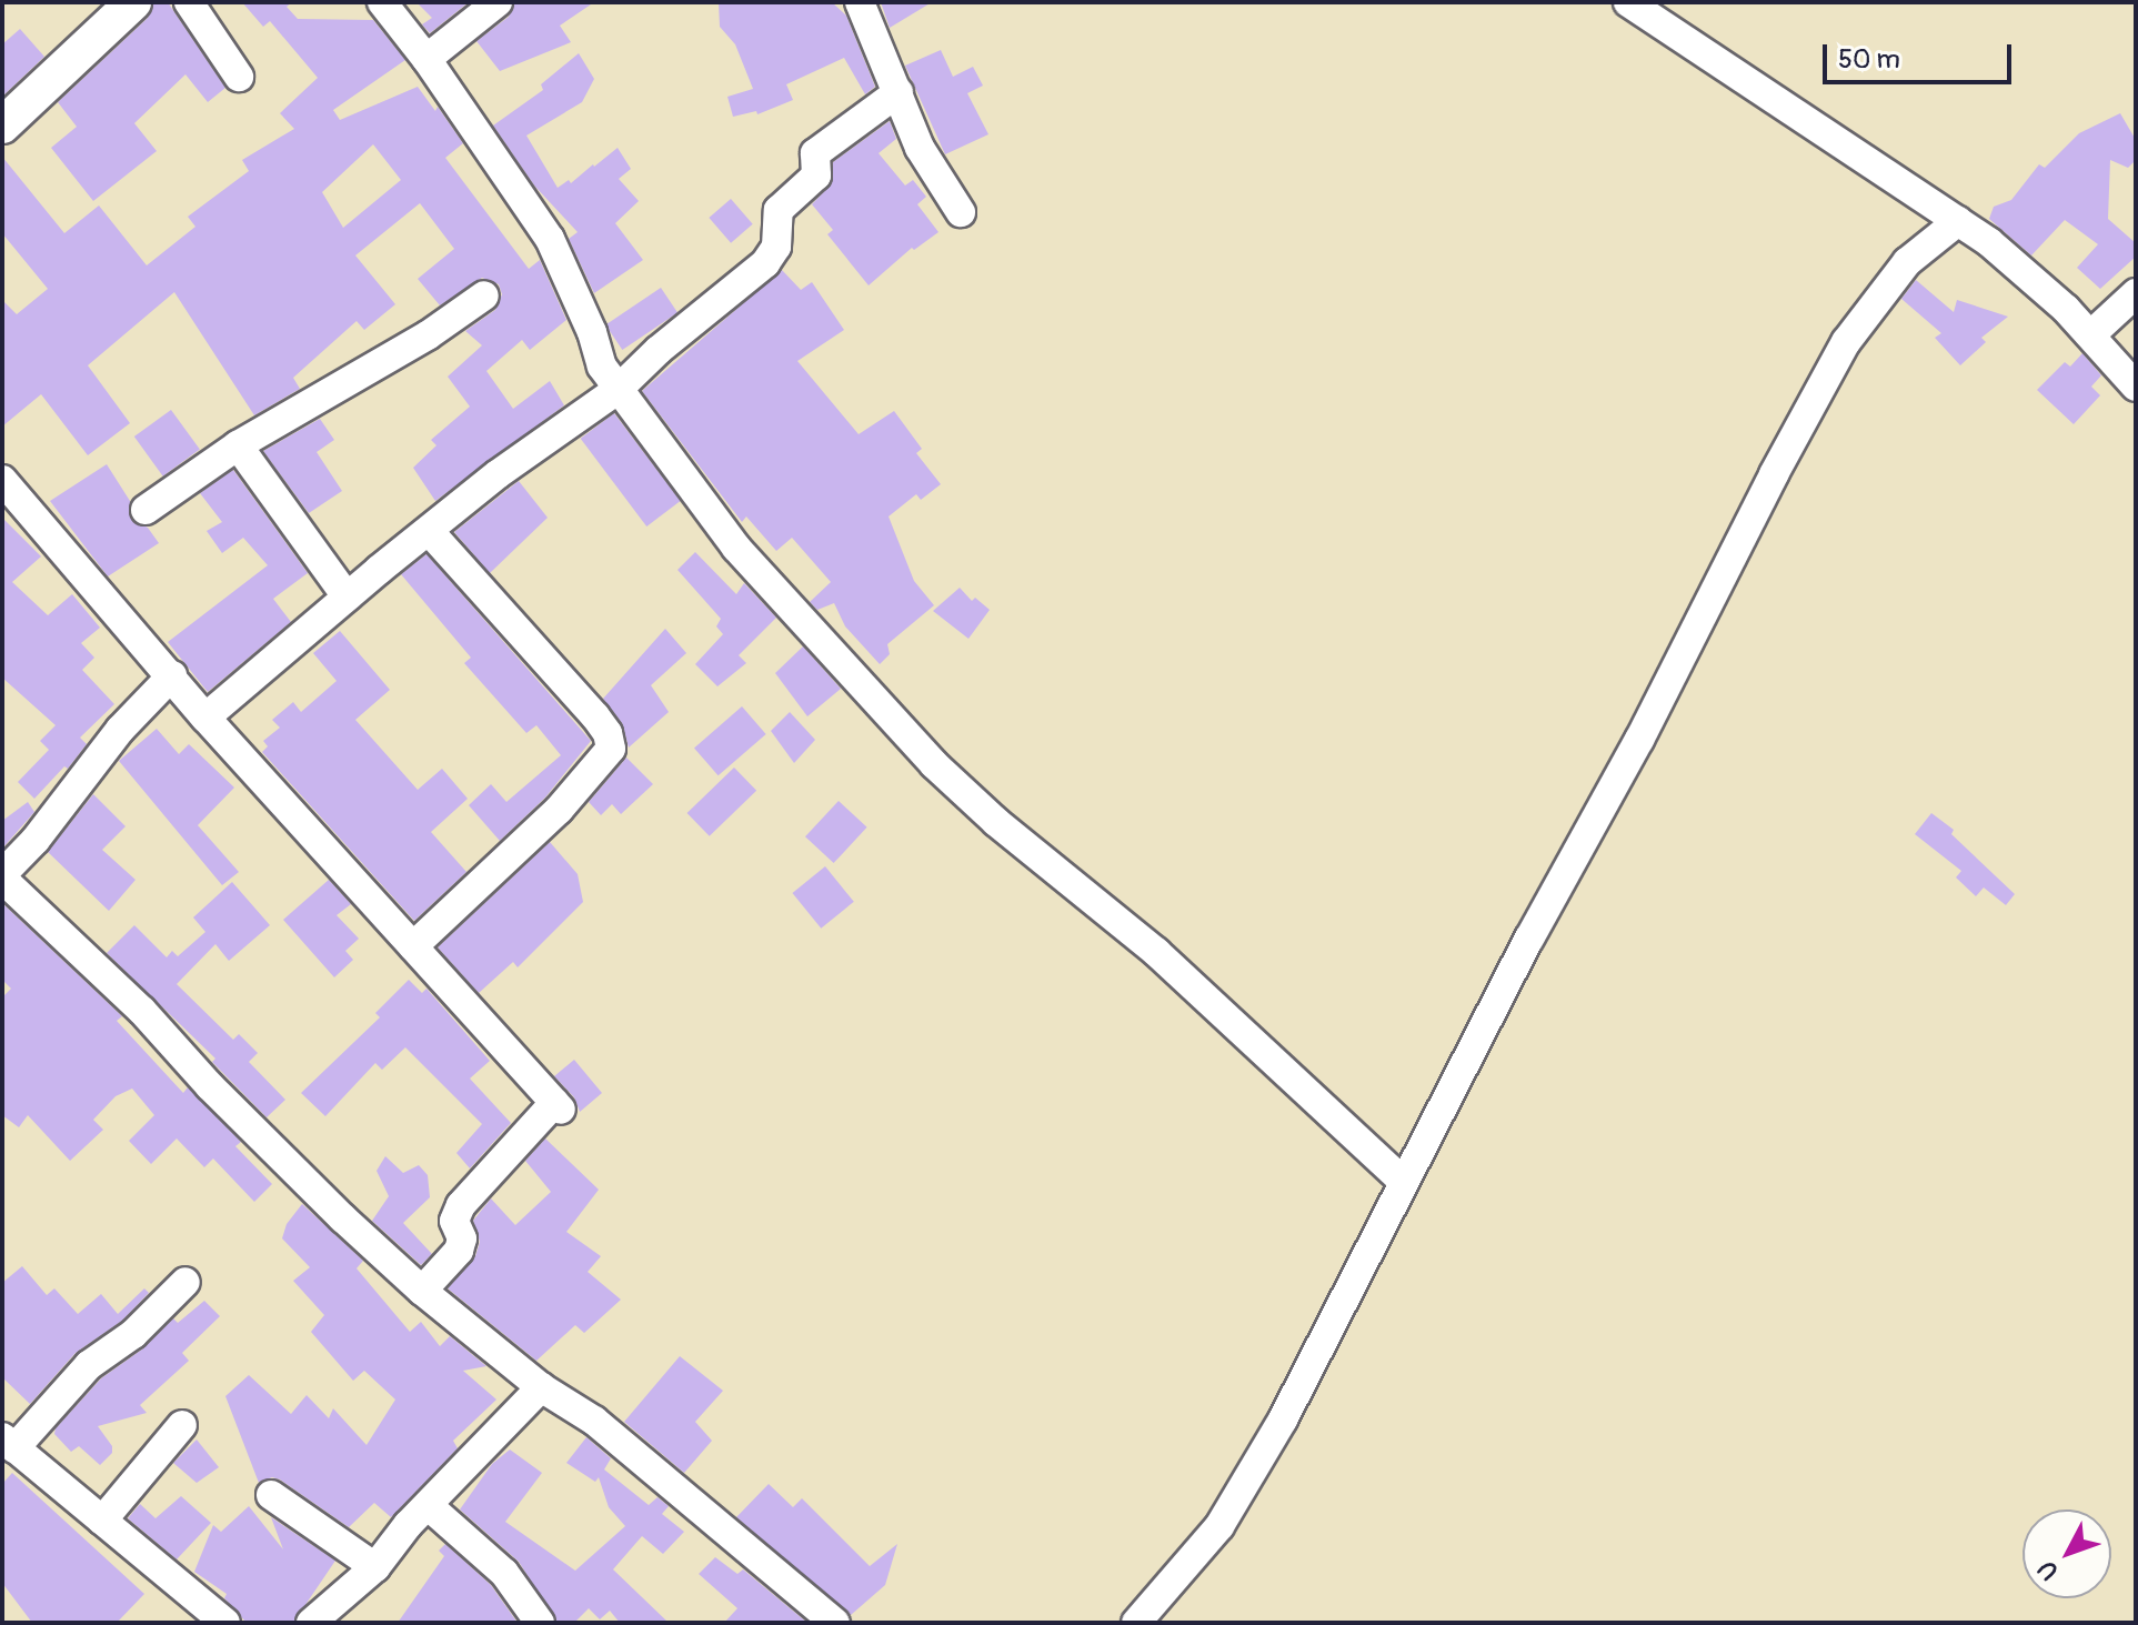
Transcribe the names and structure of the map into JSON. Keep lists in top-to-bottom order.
{
  "scale_bar": "50 m",
  "north": "bottom left"
}
